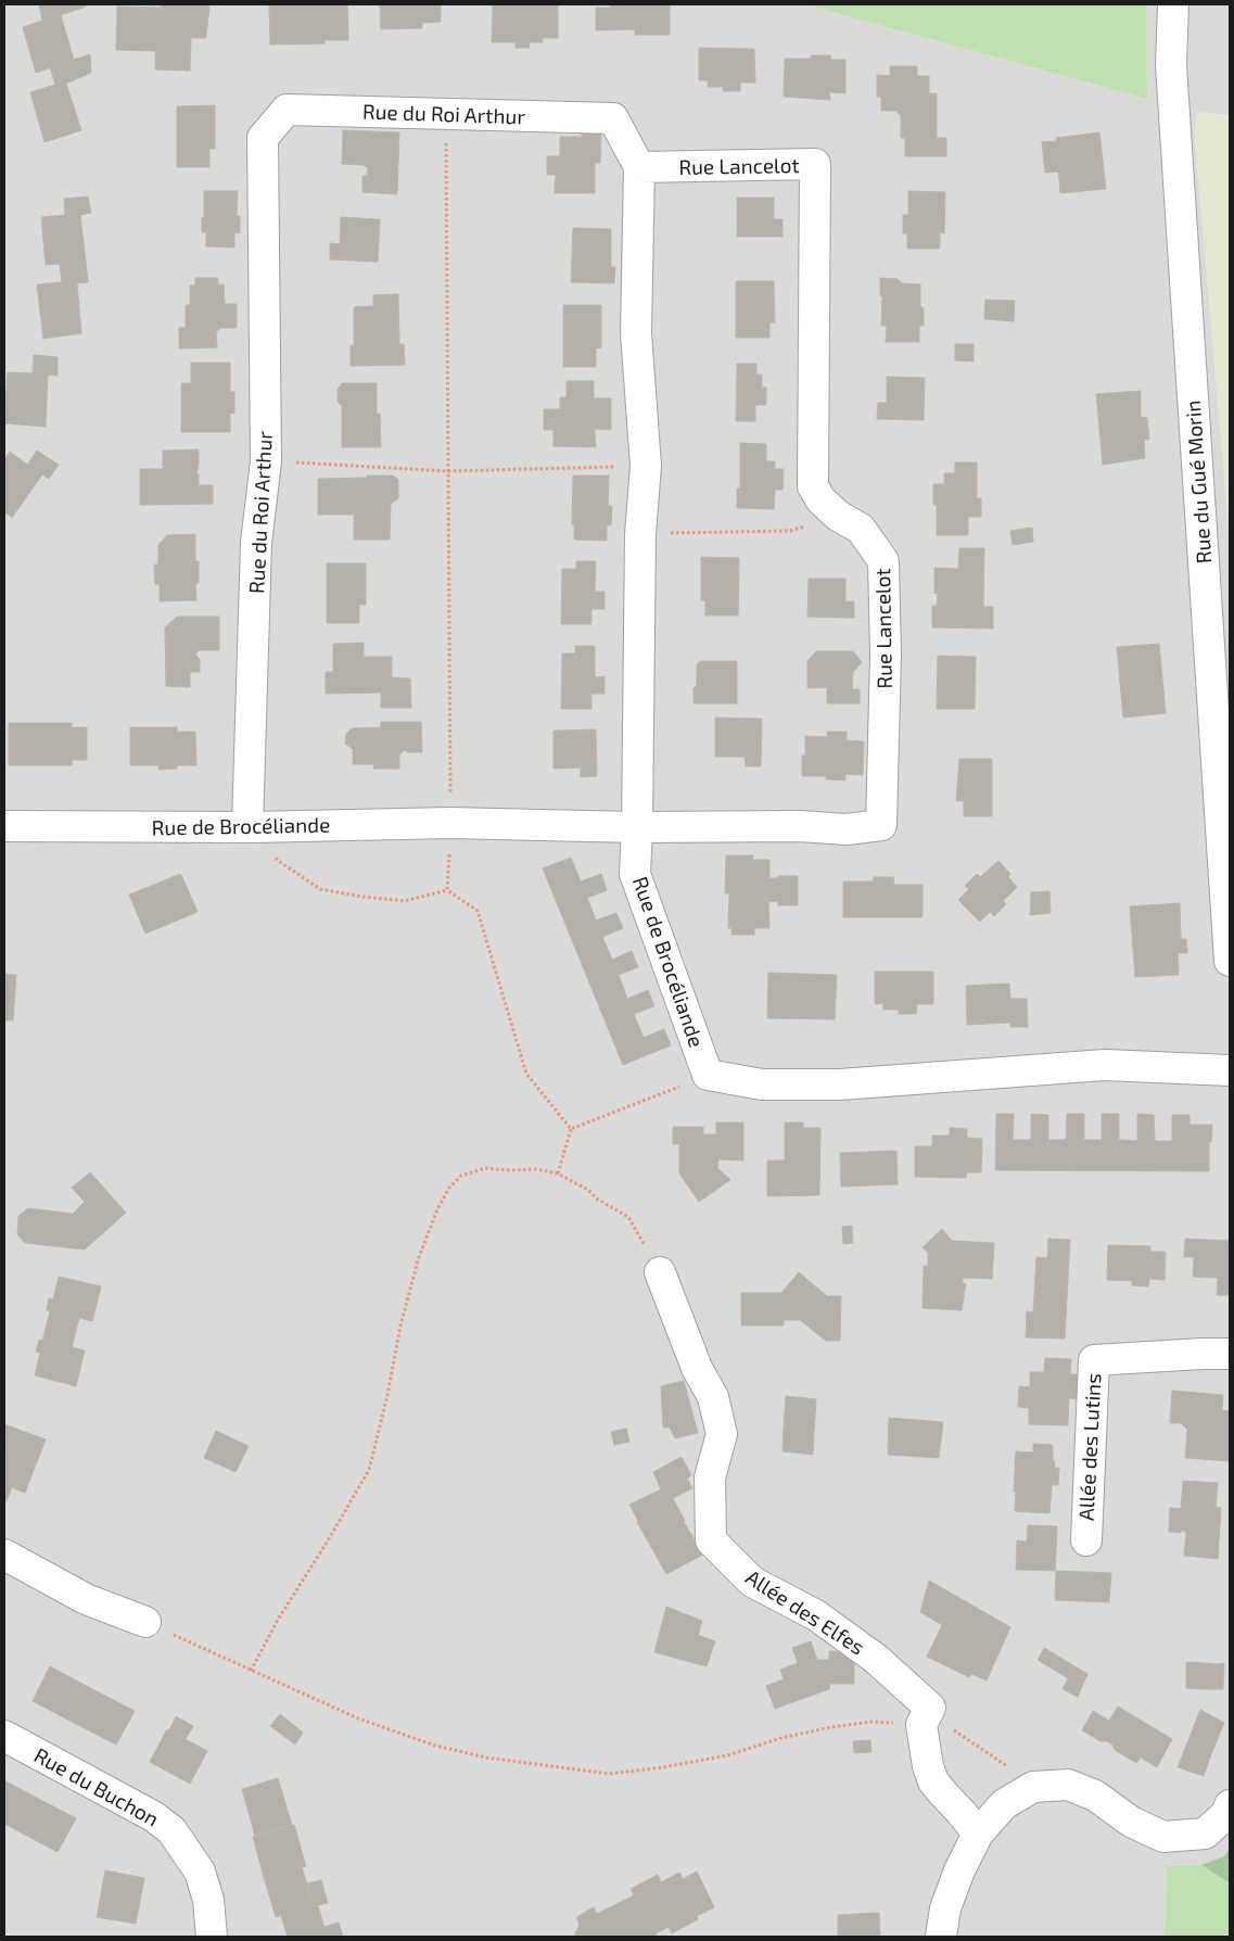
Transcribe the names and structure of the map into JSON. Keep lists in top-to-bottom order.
{
  "streets": {
    "street": [
      "Rue du Roi Arthur",
      "Rue Lancelot",
      "Rue du Gué Morin",
      "Rue de Brocéliande",
      "Allée des Lutins",
      "Allée des Elfes",
      "Rue du Buchon"
    ]
  },
  "crossings": [
    ["Rue du Roi Arthur", "Rue Lancelot"],
    ["Rue du Roi Arthur", "Rue de Brocéliande"],
    ["Rue Lancelot", "Rue de Brocéliande"]
  ]
}
